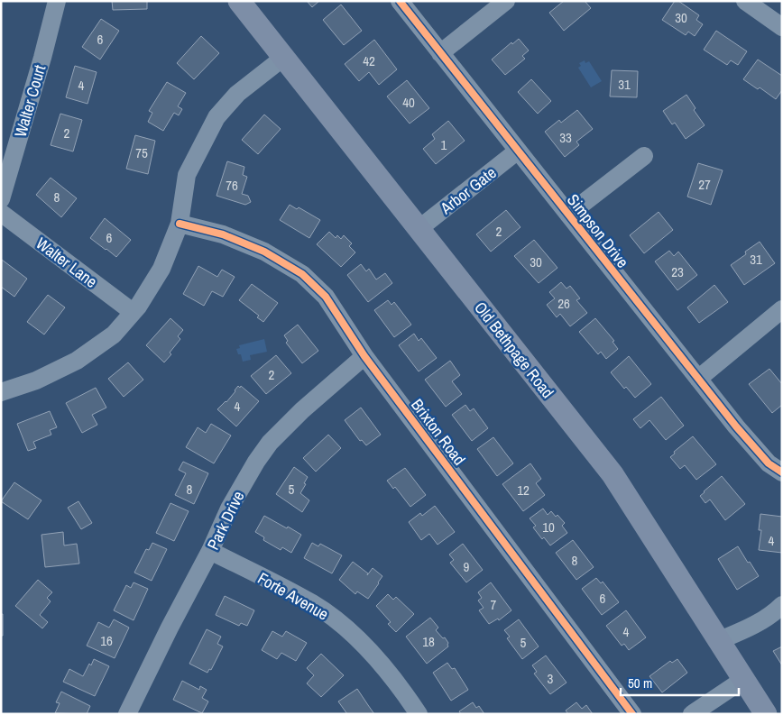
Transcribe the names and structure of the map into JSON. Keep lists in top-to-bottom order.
{
  "streets": {
    "main road": ["Old Bethpage Road"],
    "street": [
      "Walter Court",
      "Arbor Gate",
      "Simpson Drive",
      "Walter Lane",
      "Brixton Road",
      "Park Drive",
      "Forte Avenue"
    ]
  },
  "crossings": [
    ["Arbor Gate", "Simpson Drive"],
    ["Arbor Gate", "Old Bethpage Road"],
    ["Brixton Road", "Park Drive"],
    ["Park Drive", "Forte Avenue"]
  ],
  "house_numbers": [
    "30",
    "6",
    "42",
    "31",
    "4",
    "40",
    "2",
    "33",
    "1",
    "75",
    "27",
    "76",
    "8",
    "2",
    "6",
    "31",
    "30",
    "23",
    "26",
    "2",
    "4",
    "8",
    "5",
    "12",
    "10",
    "4",
    "8",
    "9",
    "6",
    "7",
    "4",
    "16",
    "18",
    "5",
    "3"
  ],
  "scale_bar": "50 m"
}
